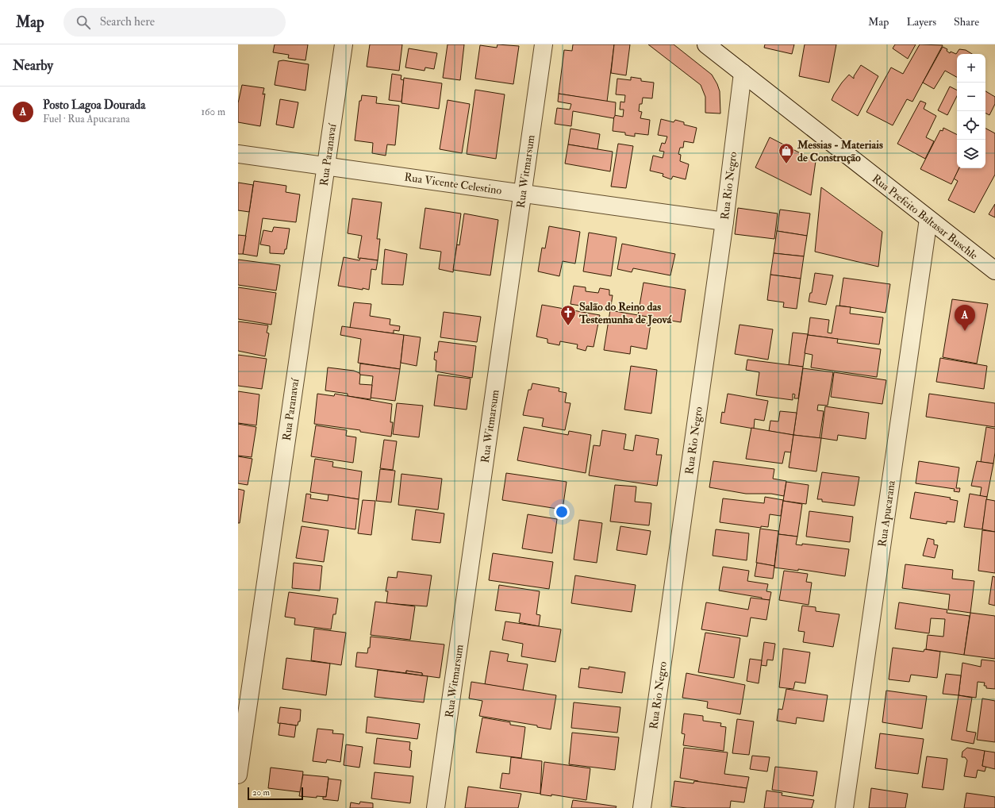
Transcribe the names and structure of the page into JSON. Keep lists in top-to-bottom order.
{
  "streets": {
    "street": [
      "Rua Paranavaí",
      "Rua Witmarsum",
      "Rua Vicente Celestino",
      "Rua Rio Negro",
      "Rua Prefeito Baltasar Buschle",
      "Rua Apucarana"
    ]
  },
  "crossings": [
    ["Rua Paranavaí", "Rua Vicente Celestino"],
    ["Rua Witmarsum", "Rua Vicente Celestino"],
    ["Rua Vicente Celestino", "Rua Rio Negro"],
    ["Rua Rio Negro", "Rua Prefeito Baltasar Buschle"],
    ["Rua Prefeito Baltasar Buschle", "Rua Apucarana"]
  ],
  "places": {
    "shop": ["Messias - Materiais de Construção"],
    "church": ["Salão do Reino das Testemunha de Jeová"]
  },
  "scale_bar": "20 m",
  "page": {
    "header": "Map",
    "search": "Search here",
    "nav": ["Map", "Layers", "Share"],
    "heading": "Nearby",
    "map_buttons": ["+", "−"],
    "list": [
      {
        "mark": "A",
        "name": "Posto Lagoa Dourada",
        "note": "Fuel · Rua Apucarana",
        "value": "160 m"
      }
    ],
    "pins": "A",
    "scale": "20 m"
  }
}
